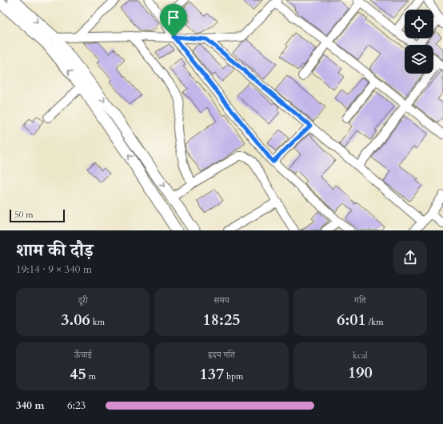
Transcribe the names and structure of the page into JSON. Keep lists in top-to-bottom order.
{
  "scale_bar": "50 m",
  "page": {
    "scale": "50 m",
    "heading": ["शाम की दौड़", "19:14 · 9 × 340 m"],
    "stats": [
      ["दूरी", "3.06 km"],
      ["समय", "18:25"],
      ["गति", "6:01 /km"],
      ["ऊँचाई", "45 m"],
      ["हृदय गति", "137 bpm"],
      ["kcal", "190"]
    ],
    "list": [
      {
        "name": "340 m",
        "note": "6:23"
      }
    ]
  }
}
